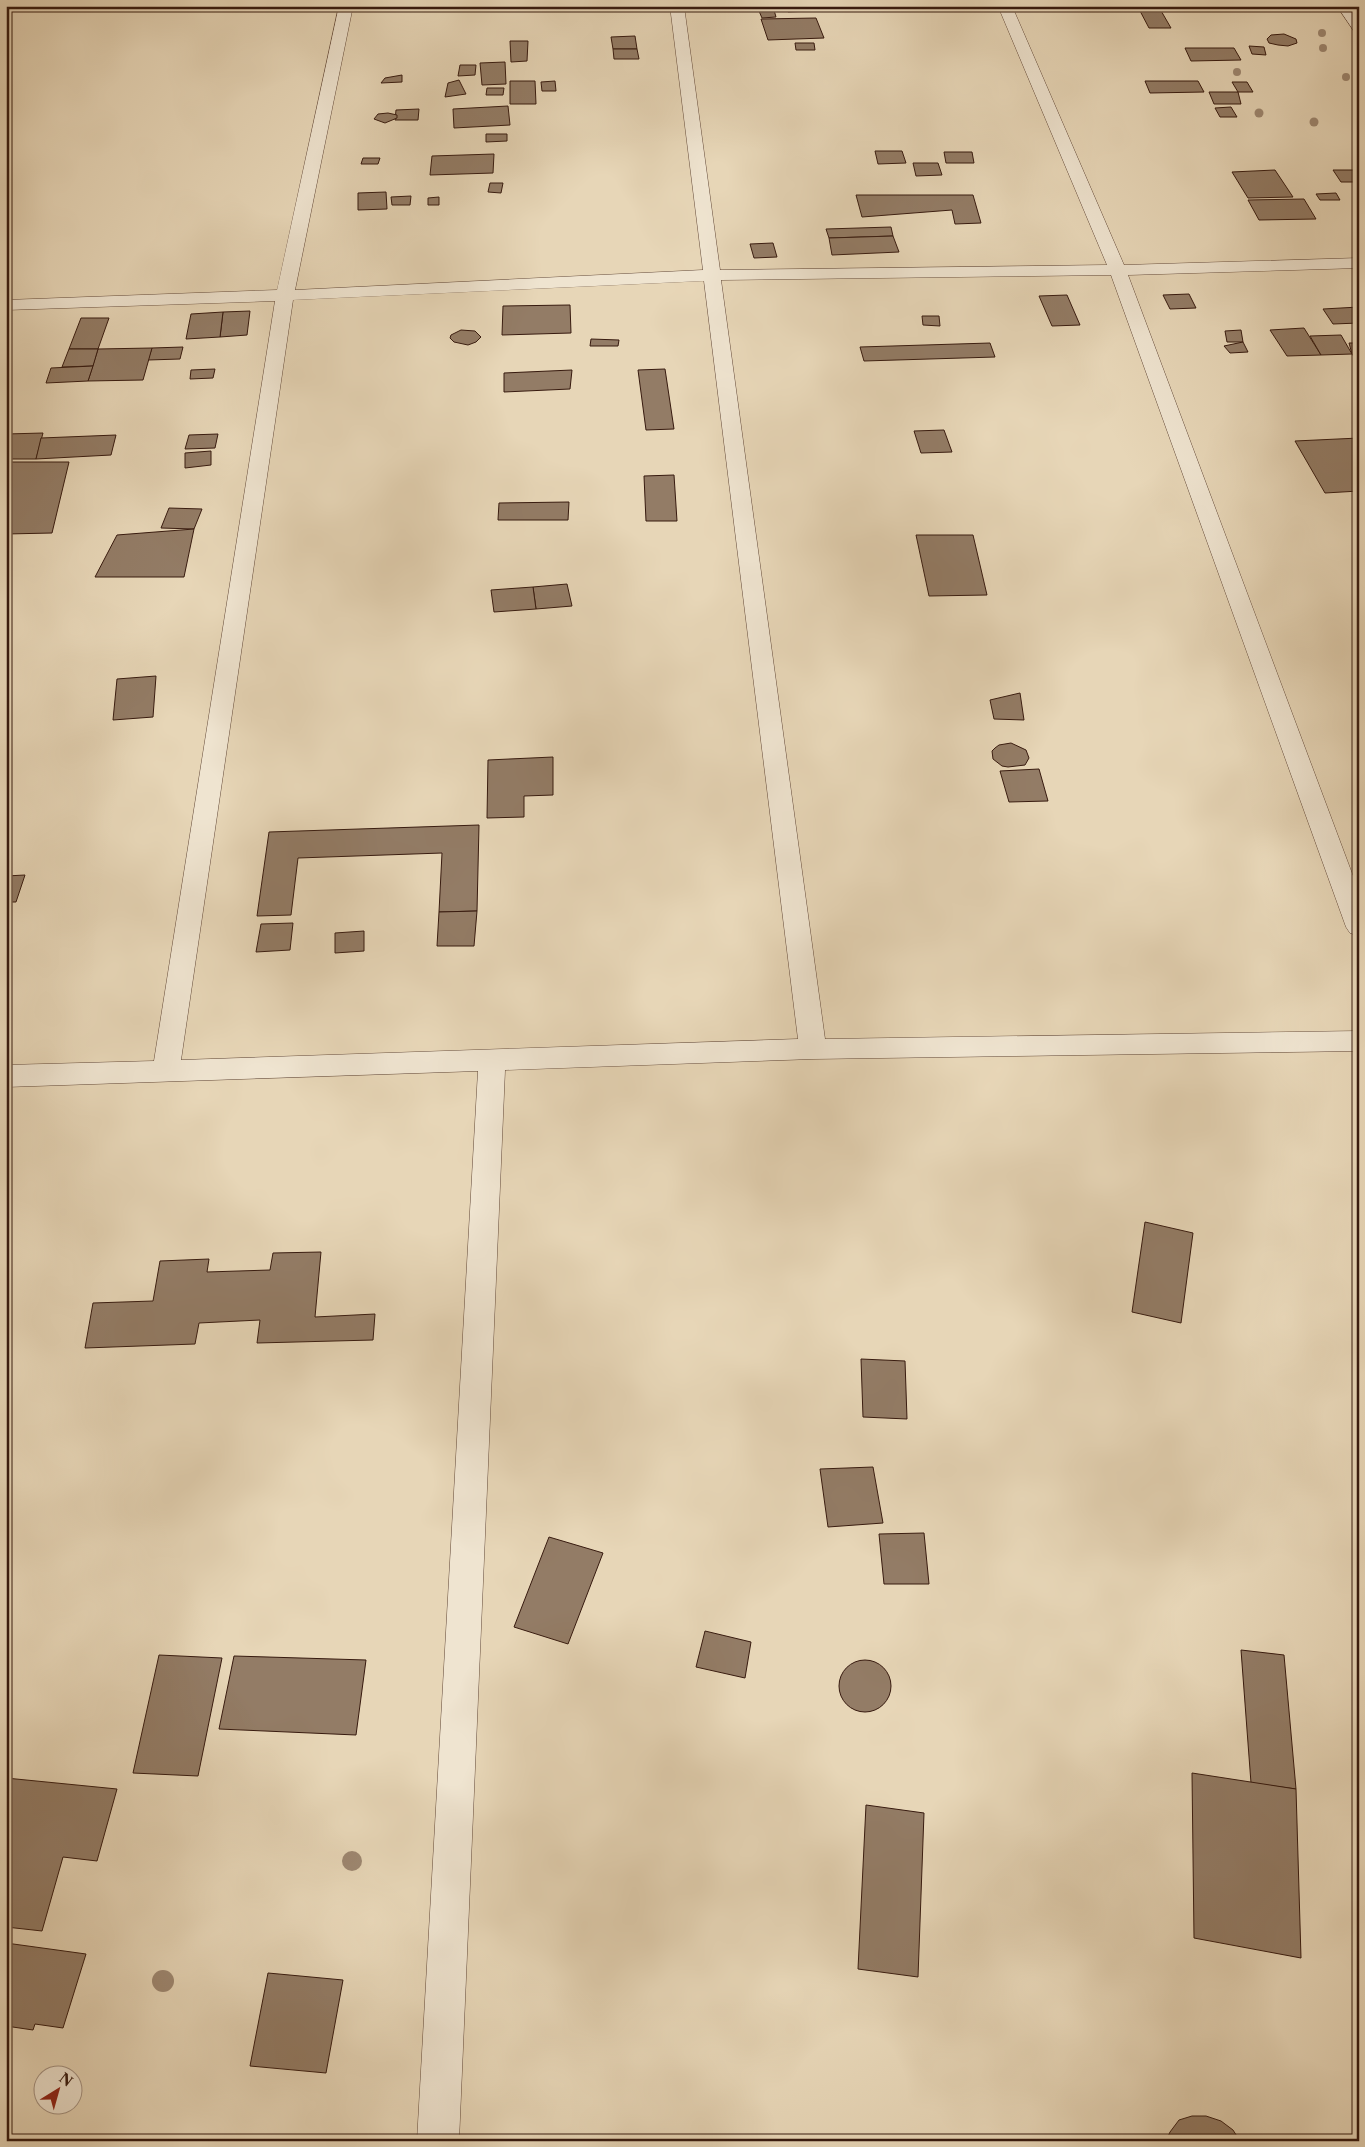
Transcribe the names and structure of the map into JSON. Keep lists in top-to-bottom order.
{
  "north": "top right"
}
